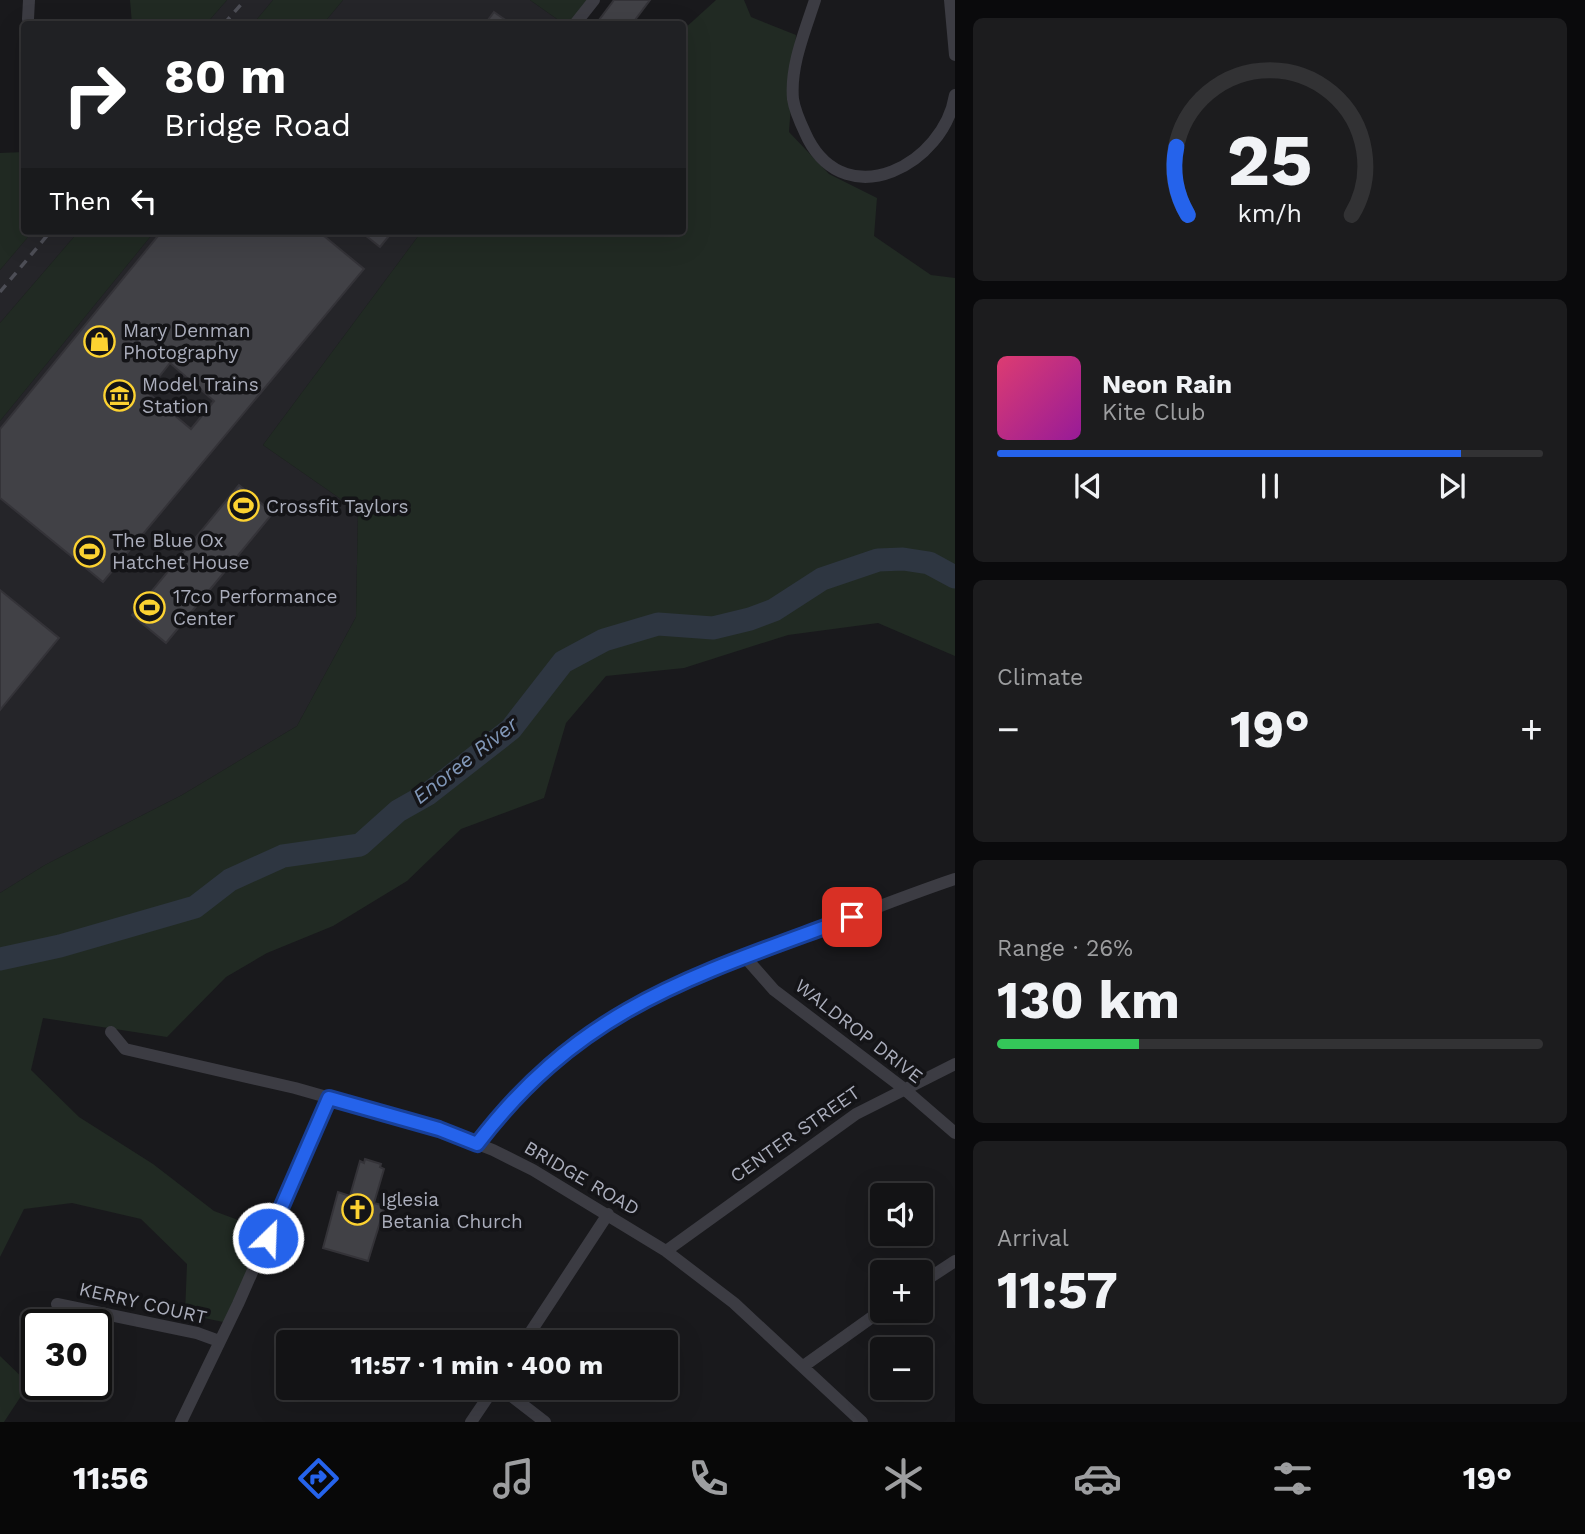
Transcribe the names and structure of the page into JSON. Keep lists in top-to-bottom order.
{
  "streets": {
    "street": [
      "WALDROP DRIVE",
      "CENTER STREET",
      "BRIDGE ROAD",
      "KERRY COURT"
    ]
  },
  "crossings": [
    ["WALDROP DRIVE", "CENTER STREET"],
    ["CENTER STREET", "BRIDGE ROAD"]
  ],
  "water": ["Enoree River"],
  "places": {
    "shop": ["Mary Denman Photography"],
    "museum": ["Model Trains Station"],
    "sports": ["Crossfit Taylors", "The Blue Ox Hatchet House", "17co Performance Center"],
    "church": ["Iglesia Betania Church"]
  },
  "page": {
    "turn": ["80 m", "Bridge Road"],
    "then": "Then",
    "song": ["Neon Rain", "Kite Club"],
    "tile": [
      "Climate",
      ["Range · 26%", "130 km"],
      ["Arrival", "11:57"]
    ],
    "heat": ["−", "19°", "+"],
    "map_buttons": ["+", "−"],
    "limit": "30",
    "trip": "11:57 · 1 min · 400 m",
    "tabs": ["11:56", "19°"],
    "gauge": ["25", "km/h"]
  }
}
